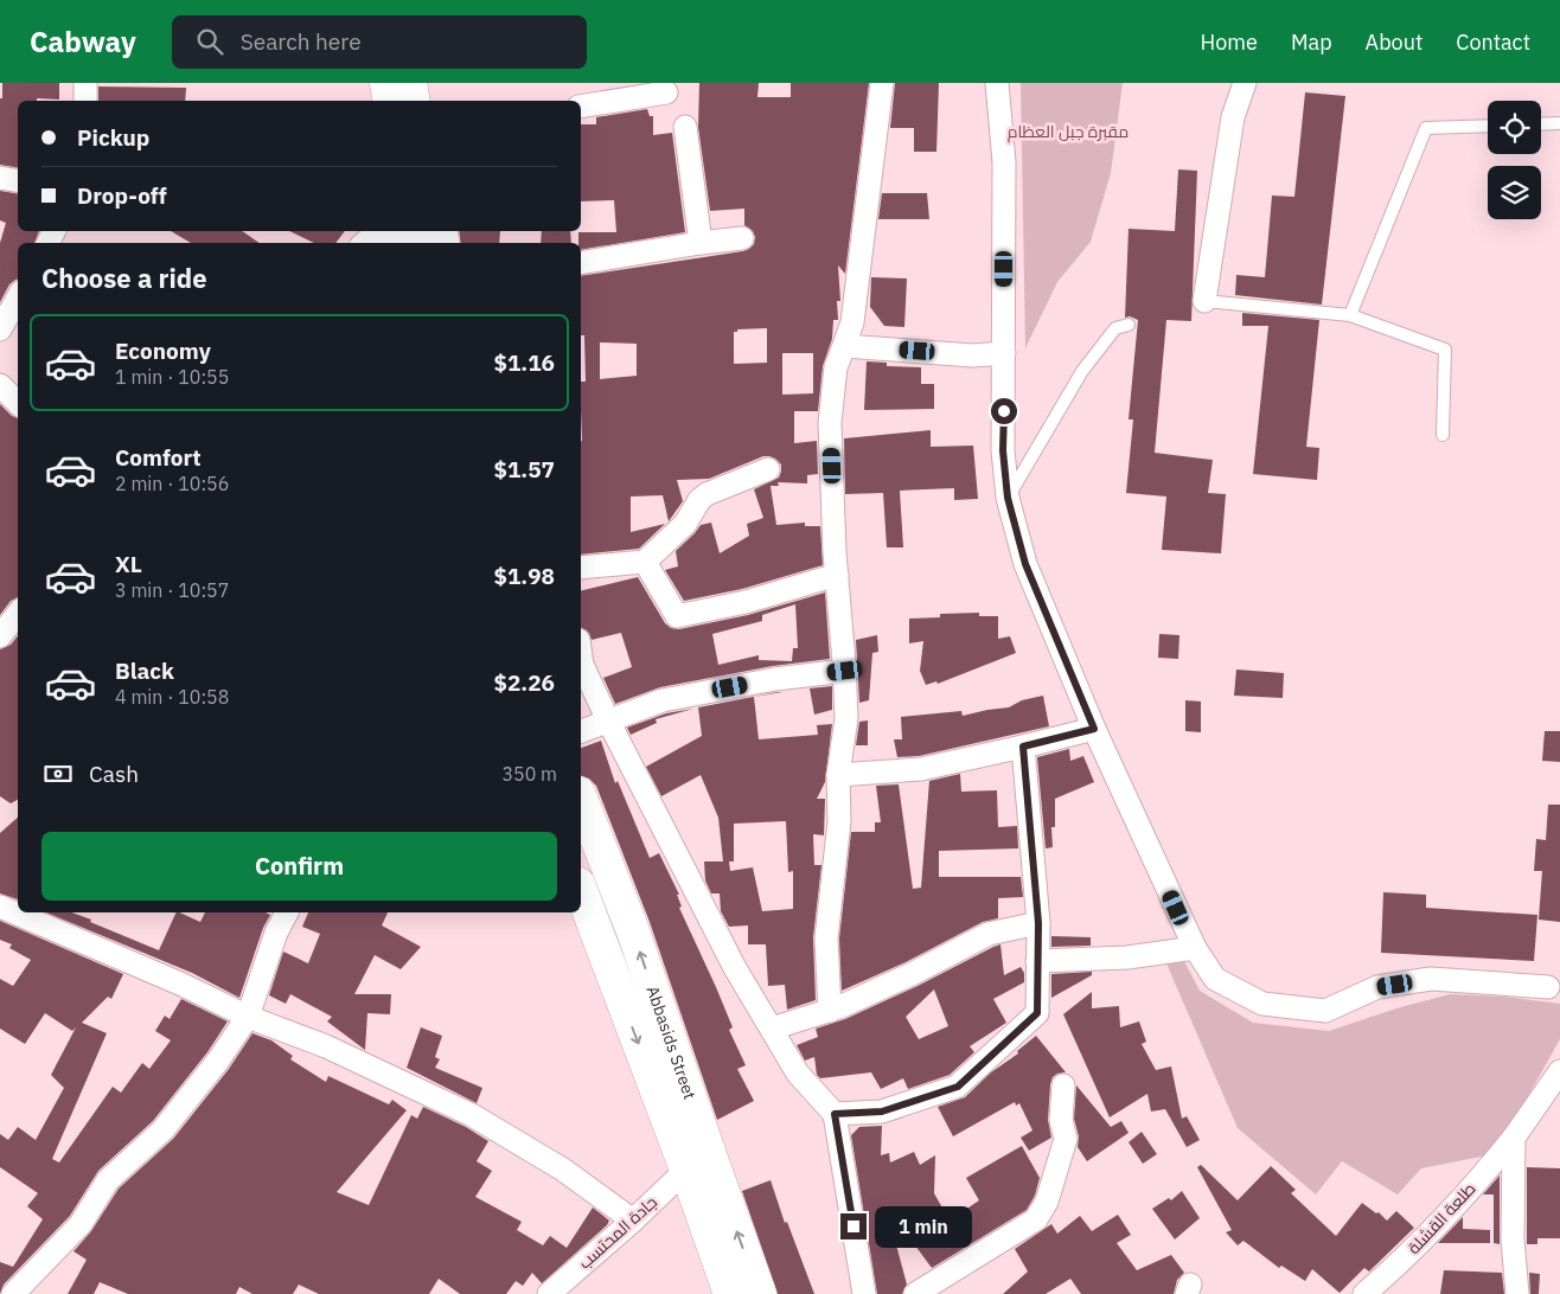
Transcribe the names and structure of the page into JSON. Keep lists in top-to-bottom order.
{
  "streets": {
    "main road": ["Abbasids Street"],
    "street": ["طلعة القشلة", "جادة المحتسب"]
  },
  "crossings": [
    ["Abbasids Street", "جادة المحتسب"]
  ],
  "parks": ["مقبرة جبل العظام"],
  "page": {
    "header": "Cabway",
    "search": "Search here",
    "nav": [
      "Home",
      "Map",
      "About",
      "Contact"
    ],
    "banner": ["Pickup", "Drop-off"],
    "heading": "Choose a ride",
    "list": [
      {
        "name": "Economy",
        "note": "1 min · 10:55",
        "value": "$1.16"
      },
      {
        "name": "Comfort",
        "note": "2 min · 10:56",
        "value": "$1.57"
      },
      {
        "name": "XL",
        "note": "3 min · 10:57",
        "value": "$1.98"
      },
      {
        "name": "Black",
        "note": "4 min · 10:58",
        "value": "$2.26"
      }
    ],
    "pay": ["Cash", "350 m"],
    "buttons": "Confirm",
    "bubble": "1 min"
  }
}
